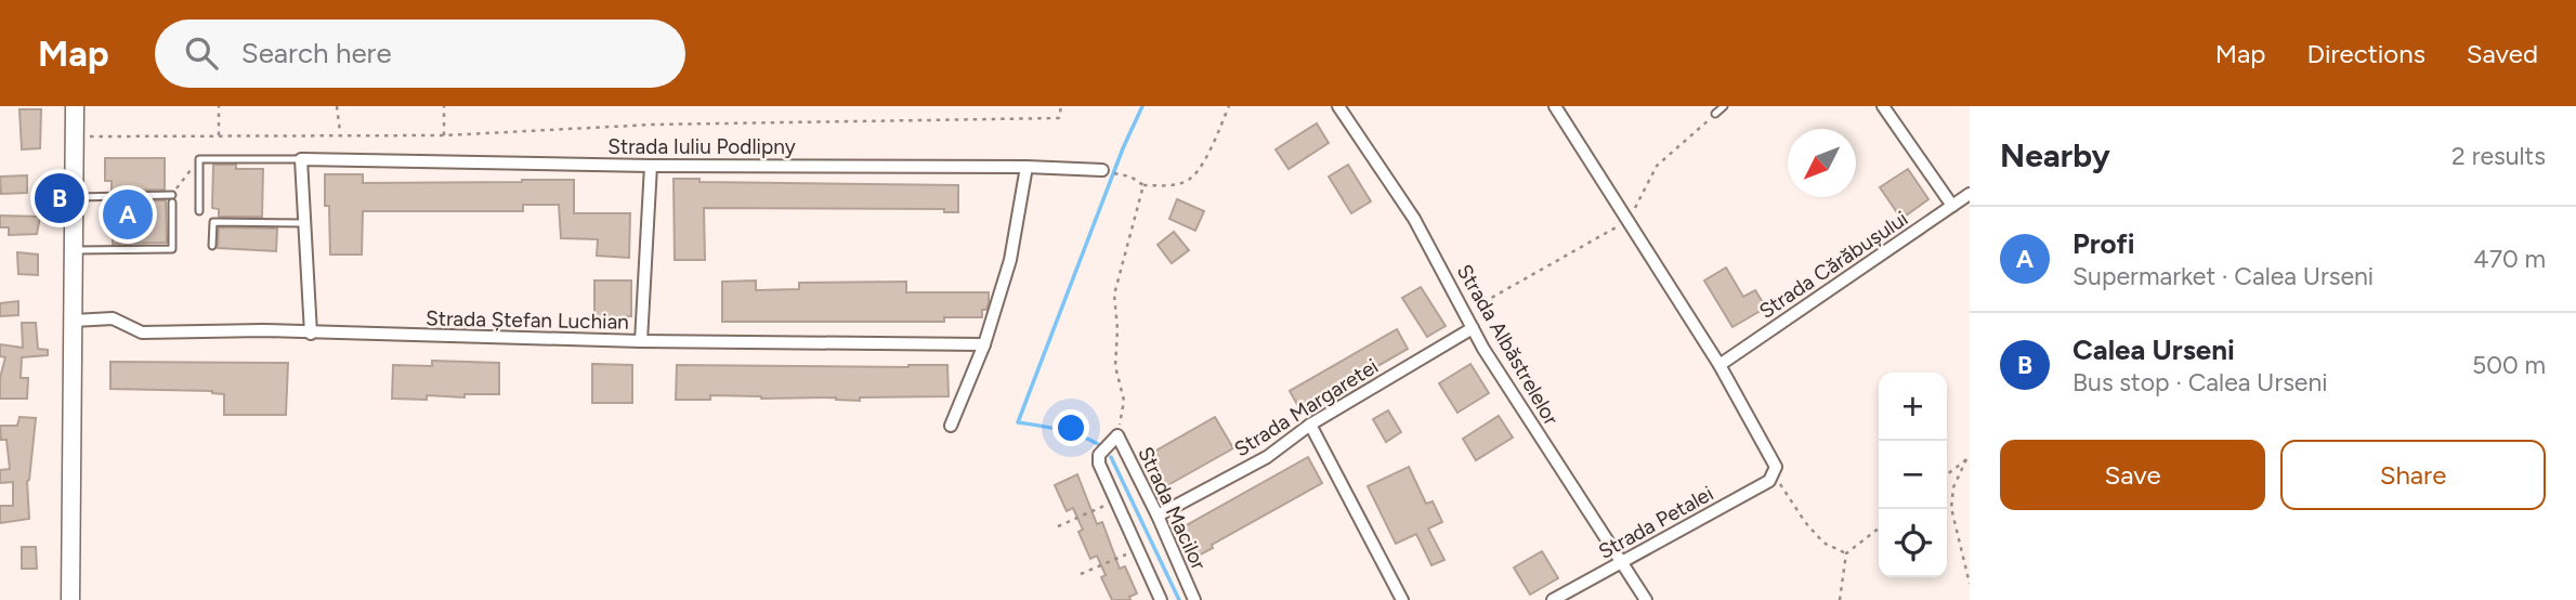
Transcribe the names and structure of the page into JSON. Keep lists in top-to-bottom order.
{
  "streets": {
    "street": [
      "Strada Iuliu Podlipny",
      "Strada Cărăbușului",
      "Strada Ștefan Luchian",
      "Strada Albăstrelelor",
      "Strada Margaretei",
      "Strada Macilor",
      "Strada Petalei"
    ]
  },
  "crossings": [
    ["Strada Albăstrelelor", "Strada Margaretei"],
    ["Strada Albăstrelelor", "Strada Petalei"],
    ["Strada Margaretei", "Strada Macilor"]
  ],
  "north": "bottom left",
  "page": {
    "header": "Map",
    "search": "Search here",
    "nav": ["Map", "Directions", "Saved"],
    "heading": ["Nearby", "2 results"],
    "pins": ["B", "A"],
    "list": [
      {
        "mark": "A",
        "name": "Profi",
        "note": "Supermarket · Calea Urseni",
        "value": "470 m"
      },
      {
        "mark": "B",
        "name": "Calea Urseni",
        "note": "Bus stop · Calea Urseni",
        "value": "500 m"
      }
    ],
    "map_buttons": ["+", "−"],
    "buttons": ["Save", "Share"]
  }
}
